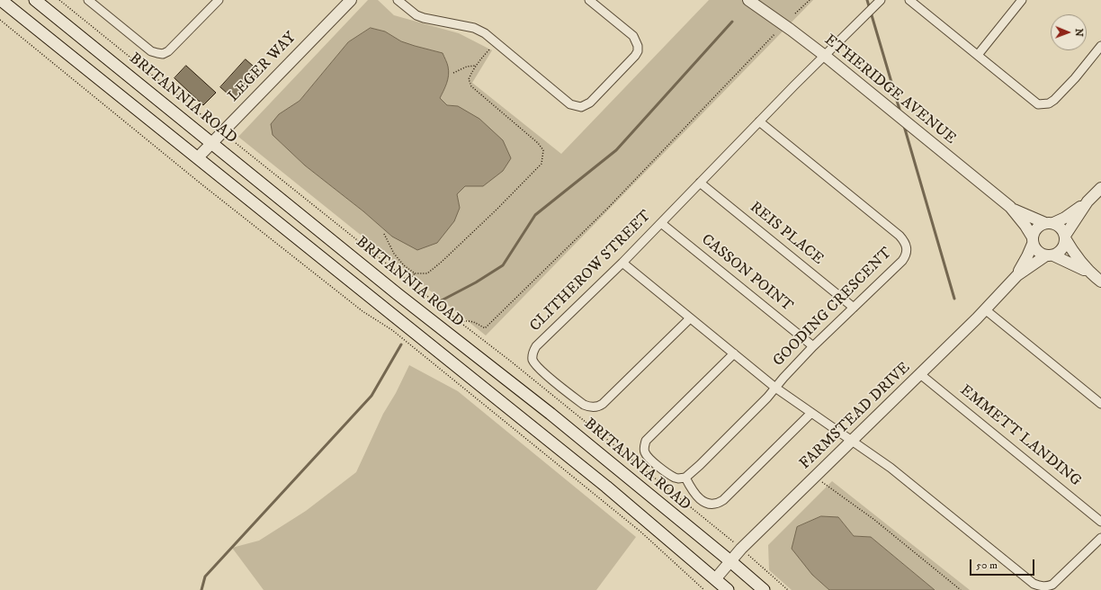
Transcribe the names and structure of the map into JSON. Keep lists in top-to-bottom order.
{
  "streets": {
    "main road": ["BRITANNIA ROAD"],
    "street": [
      "LEGER WAY",
      "ETHERIDGE AVENUE",
      "REIS PLACE",
      "CLITHEROW STREET",
      "CASSON POINT",
      "GOODING CRESCENT",
      "FARMSTEAD DRIVE",
      "EMMETT LANDING"
    ]
  },
  "crossings": [
    ["LEGER WAY", "BRITANNIA ROAD"],
    ["ETHERIDGE AVENUE", "CLITHEROW STREET"],
    ["ETHERIDGE AVENUE", "FARMSTEAD DRIVE"],
    ["BRITANNIA ROAD", "FARMSTEAD DRIVE"],
    ["REIS PLACE", "CLITHEROW STREET"],
    ["REIS PLACE", "GOODING CRESCENT"],
    ["CLITHEROW STREET", "CASSON POINT"],
    ["CLITHEROW STREET", "GOODING CRESCENT"],
    ["CASSON POINT", "GOODING CRESCENT"],
    ["FARMSTEAD DRIVE", "EMMETT LANDING"]
  ],
  "scale_bar": "50 m",
  "north": "right"
}
